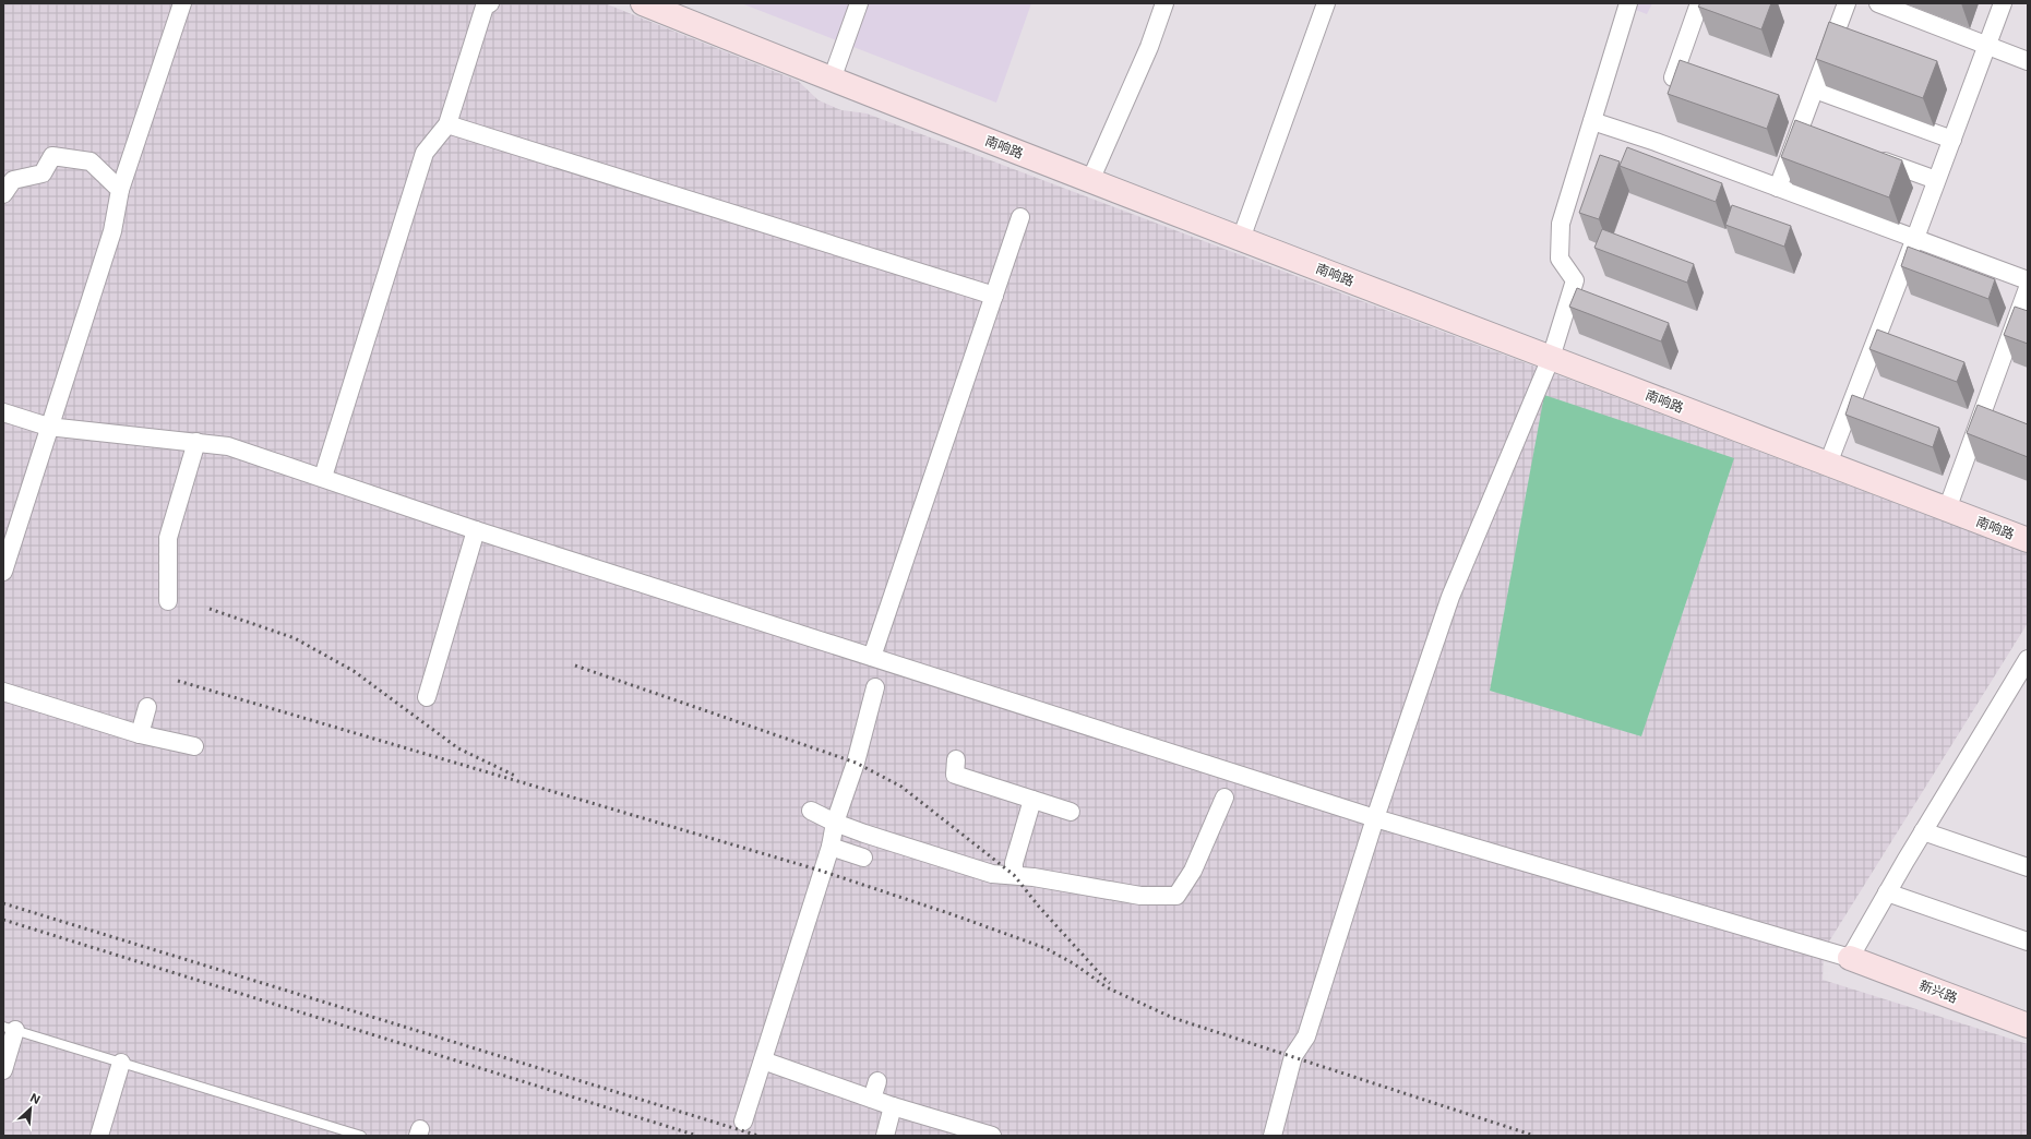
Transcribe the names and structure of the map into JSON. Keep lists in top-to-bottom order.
{
  "streets": {
    "street": ["南响路", "新兴路"]
  },
  "north": "top right"
}
